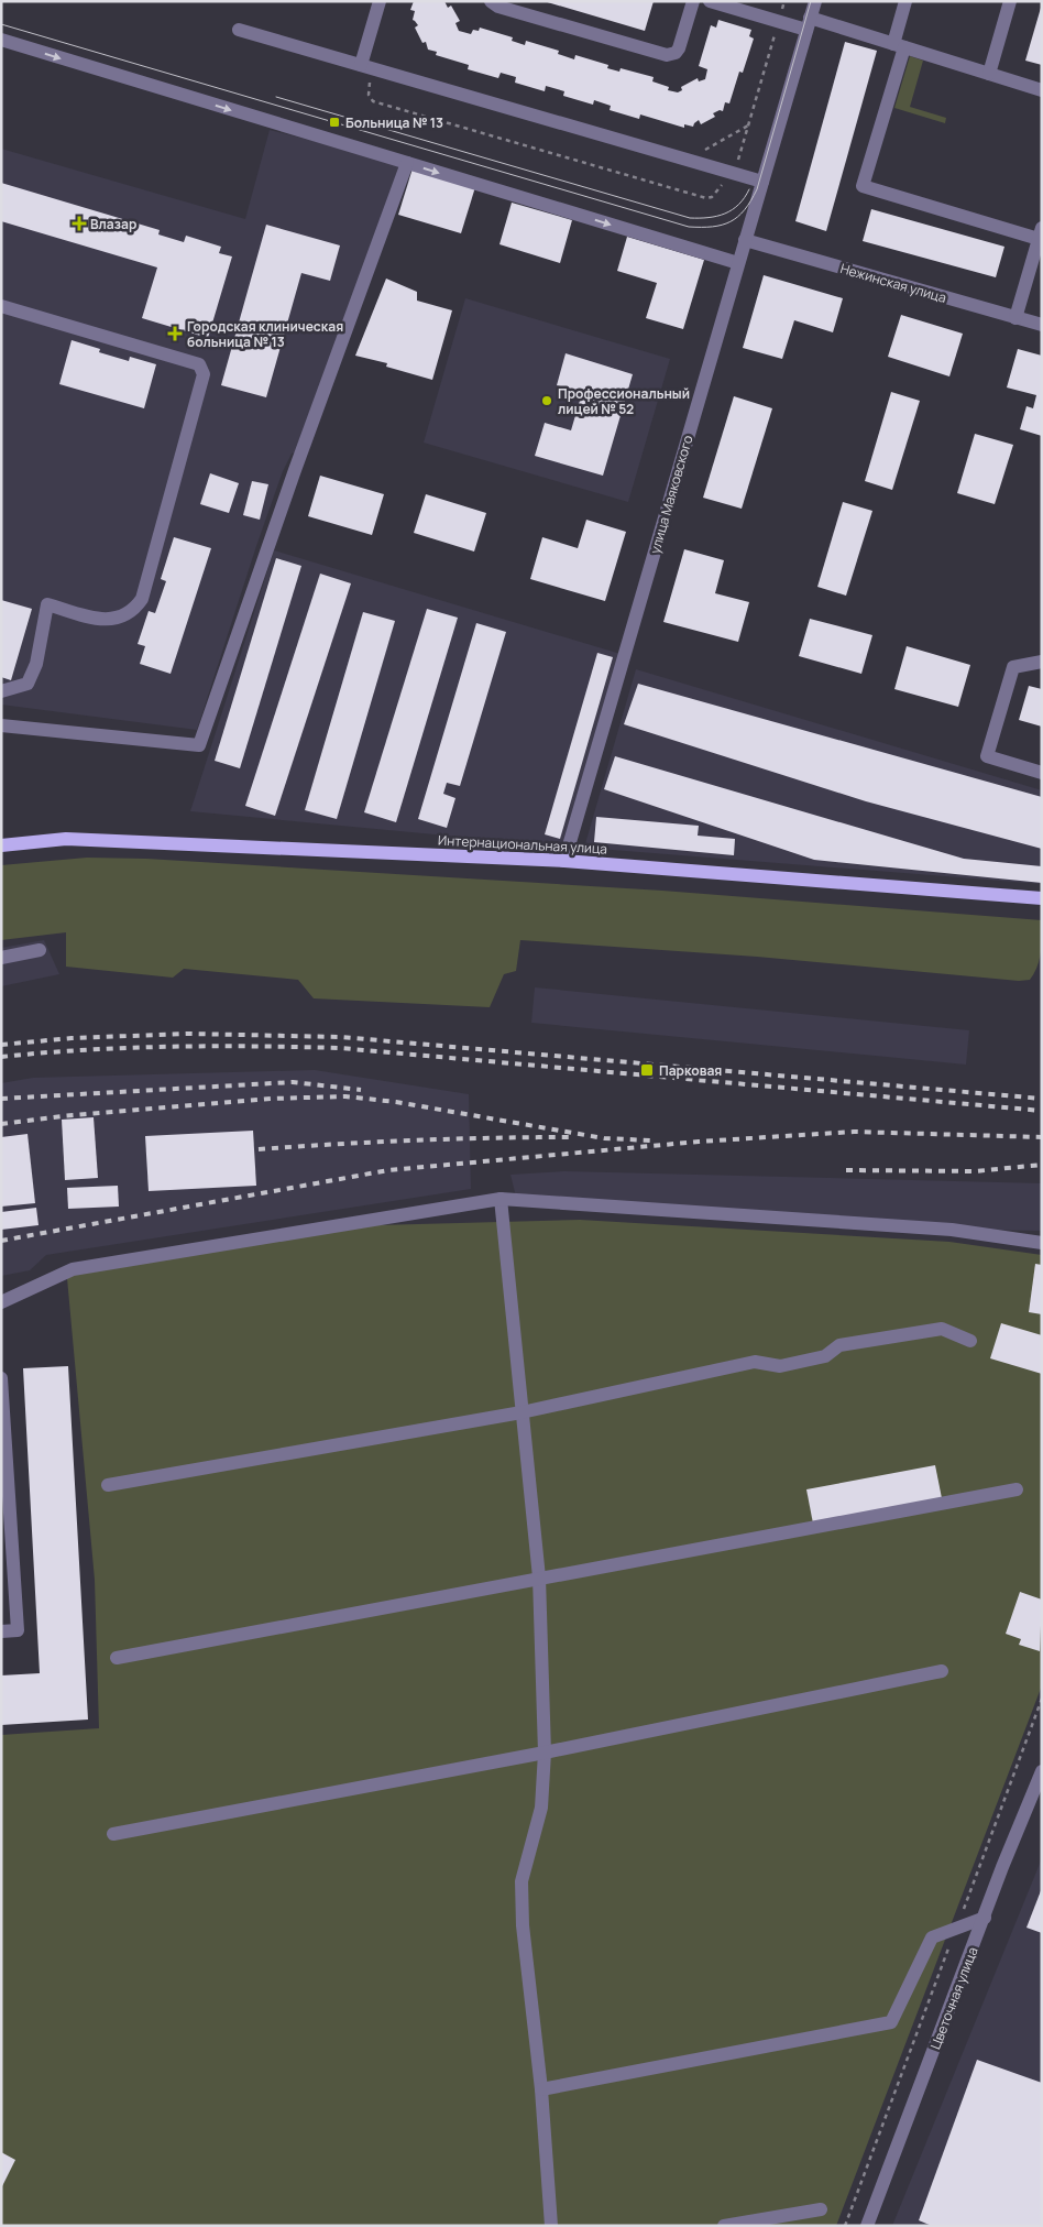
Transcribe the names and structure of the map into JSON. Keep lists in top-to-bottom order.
{
  "streets": {
    "main road": ["Интернациональная улица"],
    "street": ["Нежинская улица", "улица Маяковского", "Цветочная улица"]
  },
  "crossings": [
    ["Нежинская улица", "улица Маяковского"],
    ["улица Маяковского", "Интернациональная улица"]
  ],
  "places": {
    "transit": ["Больница № 13", "Парковая"],
    "health": ["Влазар", "Городская клиническая больница № 13"],
    "other": ["Профессиональный лицей № 52"]
  }
}
